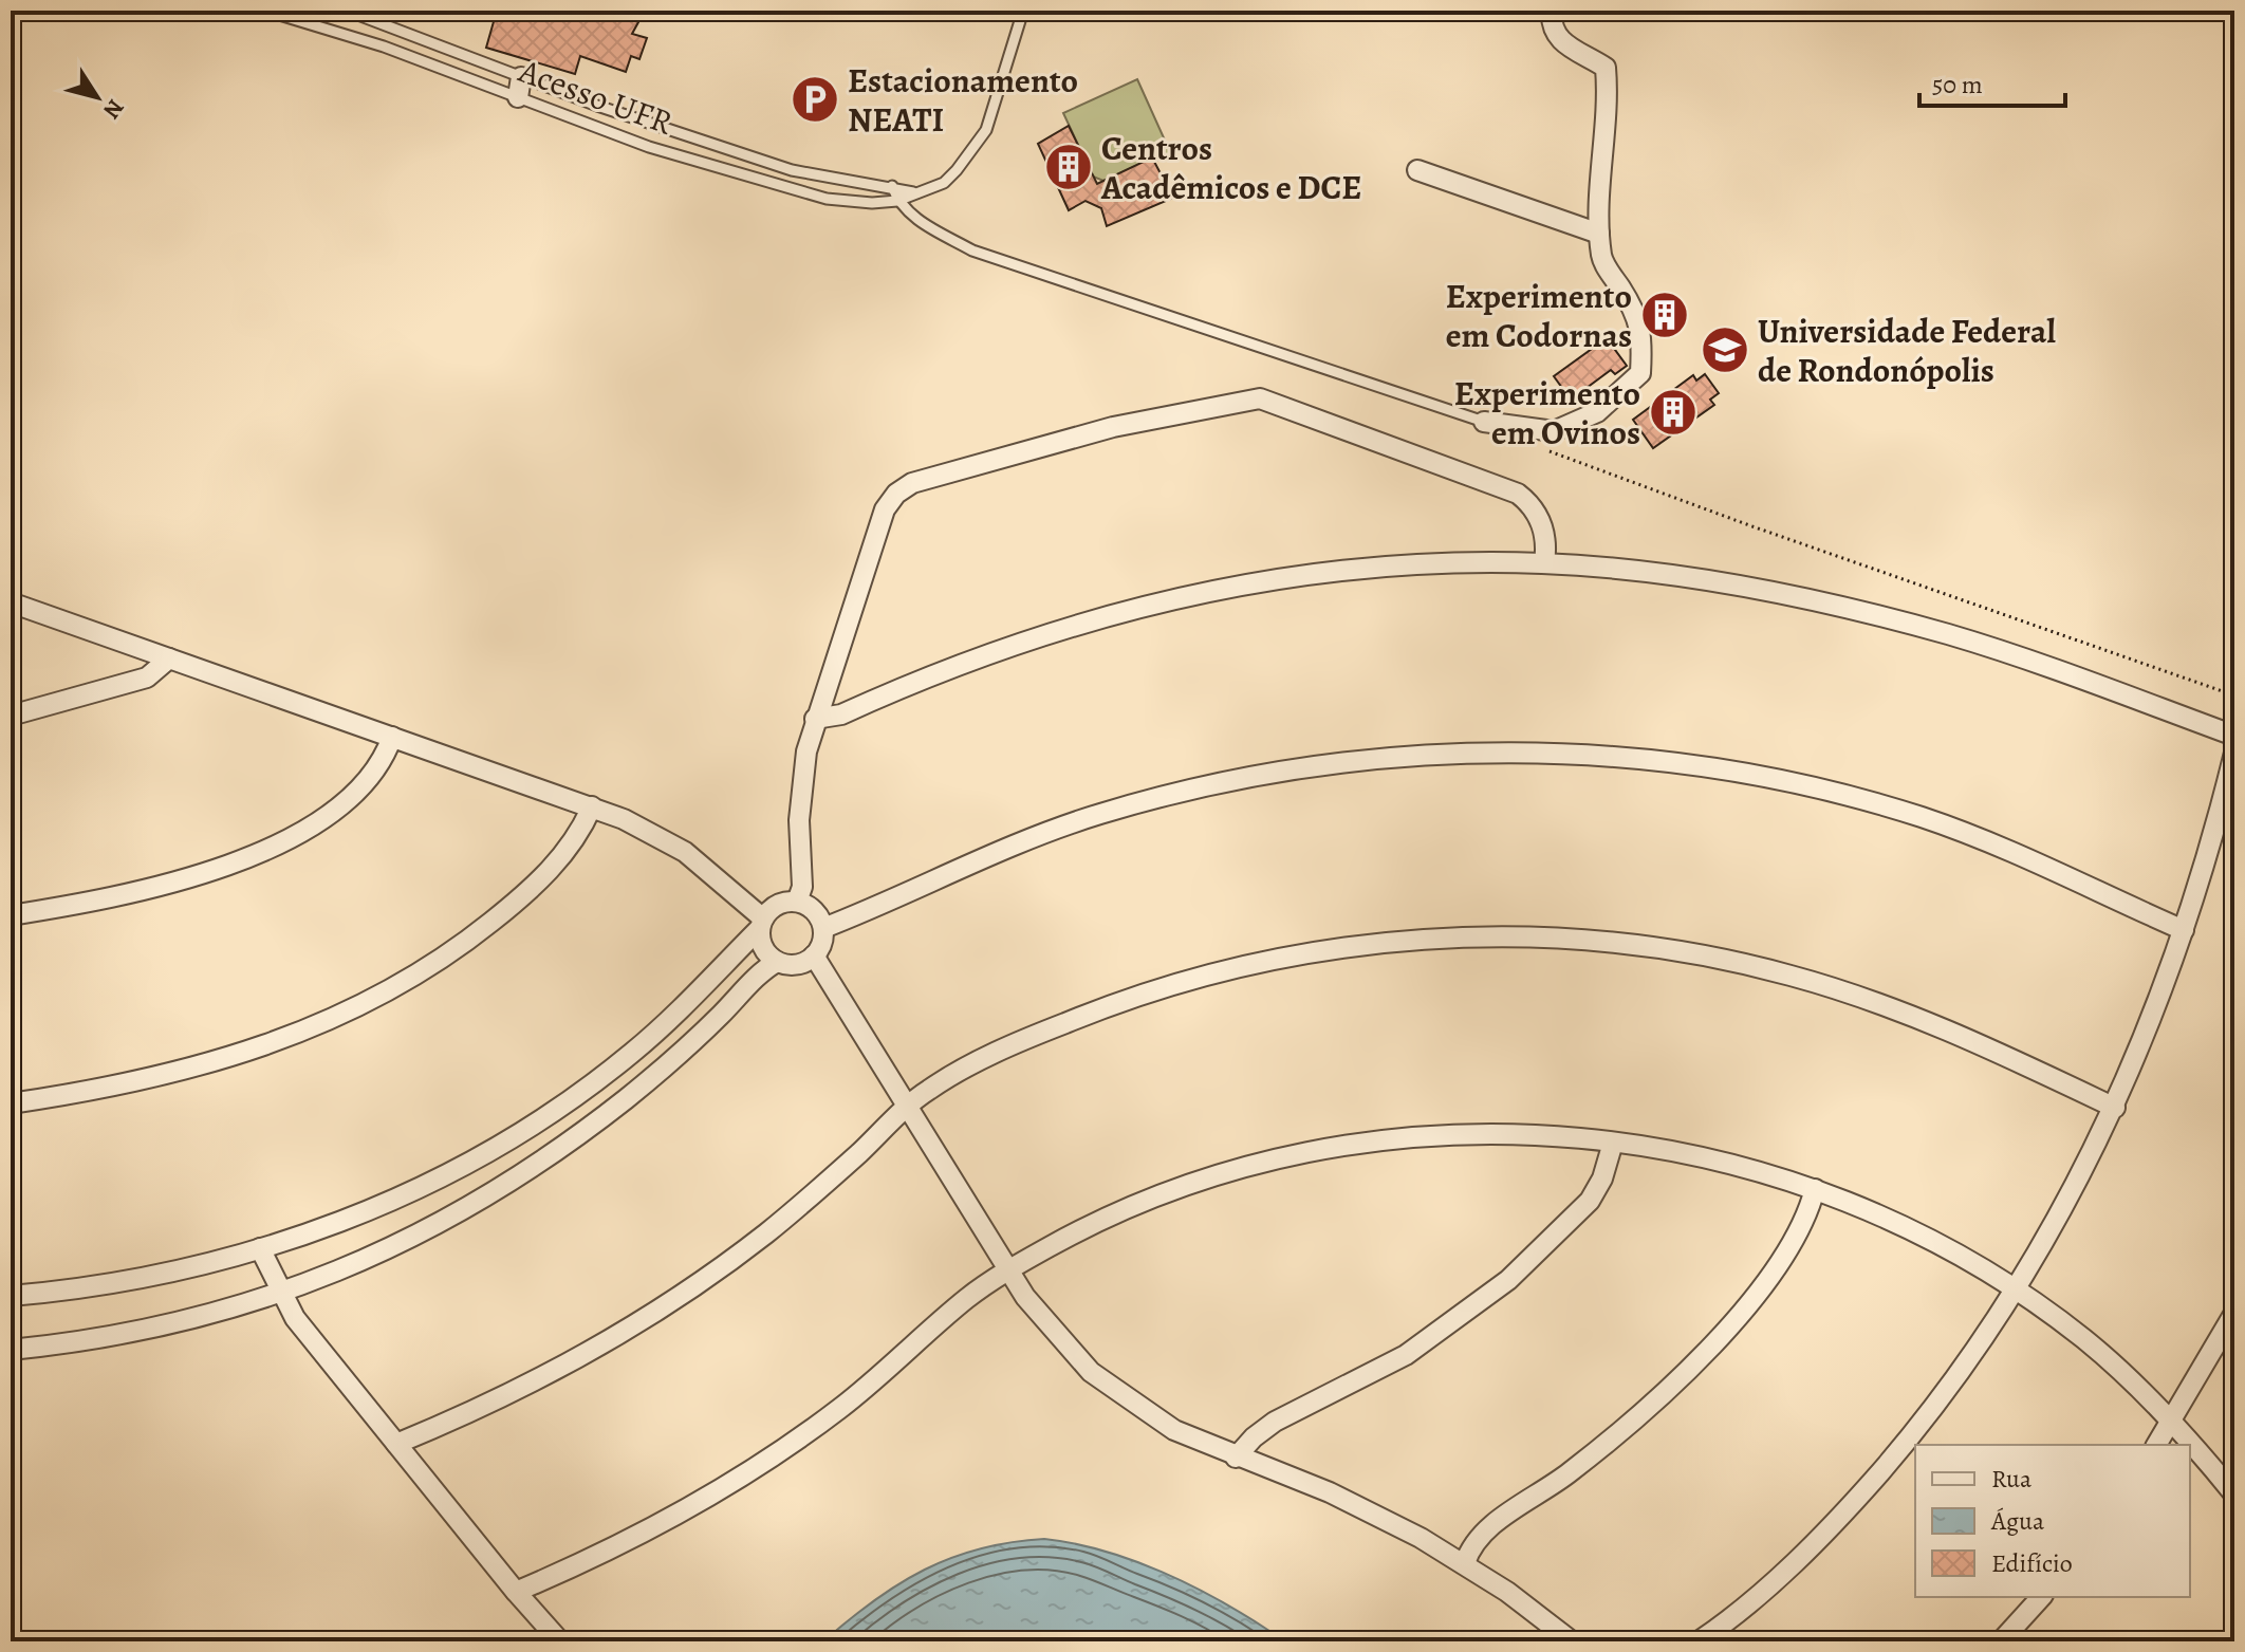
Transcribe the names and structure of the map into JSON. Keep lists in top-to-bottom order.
{
  "streets": {
    "lane": ["Acesso UFR"]
  },
  "places": {
    "parking": ["Estacionamento NEATI"],
    "building": ["Centros Acadêmicos e DCE", "Experimento em Codornas", "Experimento em Ovinos"],
    "school or university": ["Universidade Federal de Rondonópolis"]
  },
  "legend": ["Rua", "Água", "Edifício"],
  "scale_bar": "50 m",
  "north": "bottom right"
}
